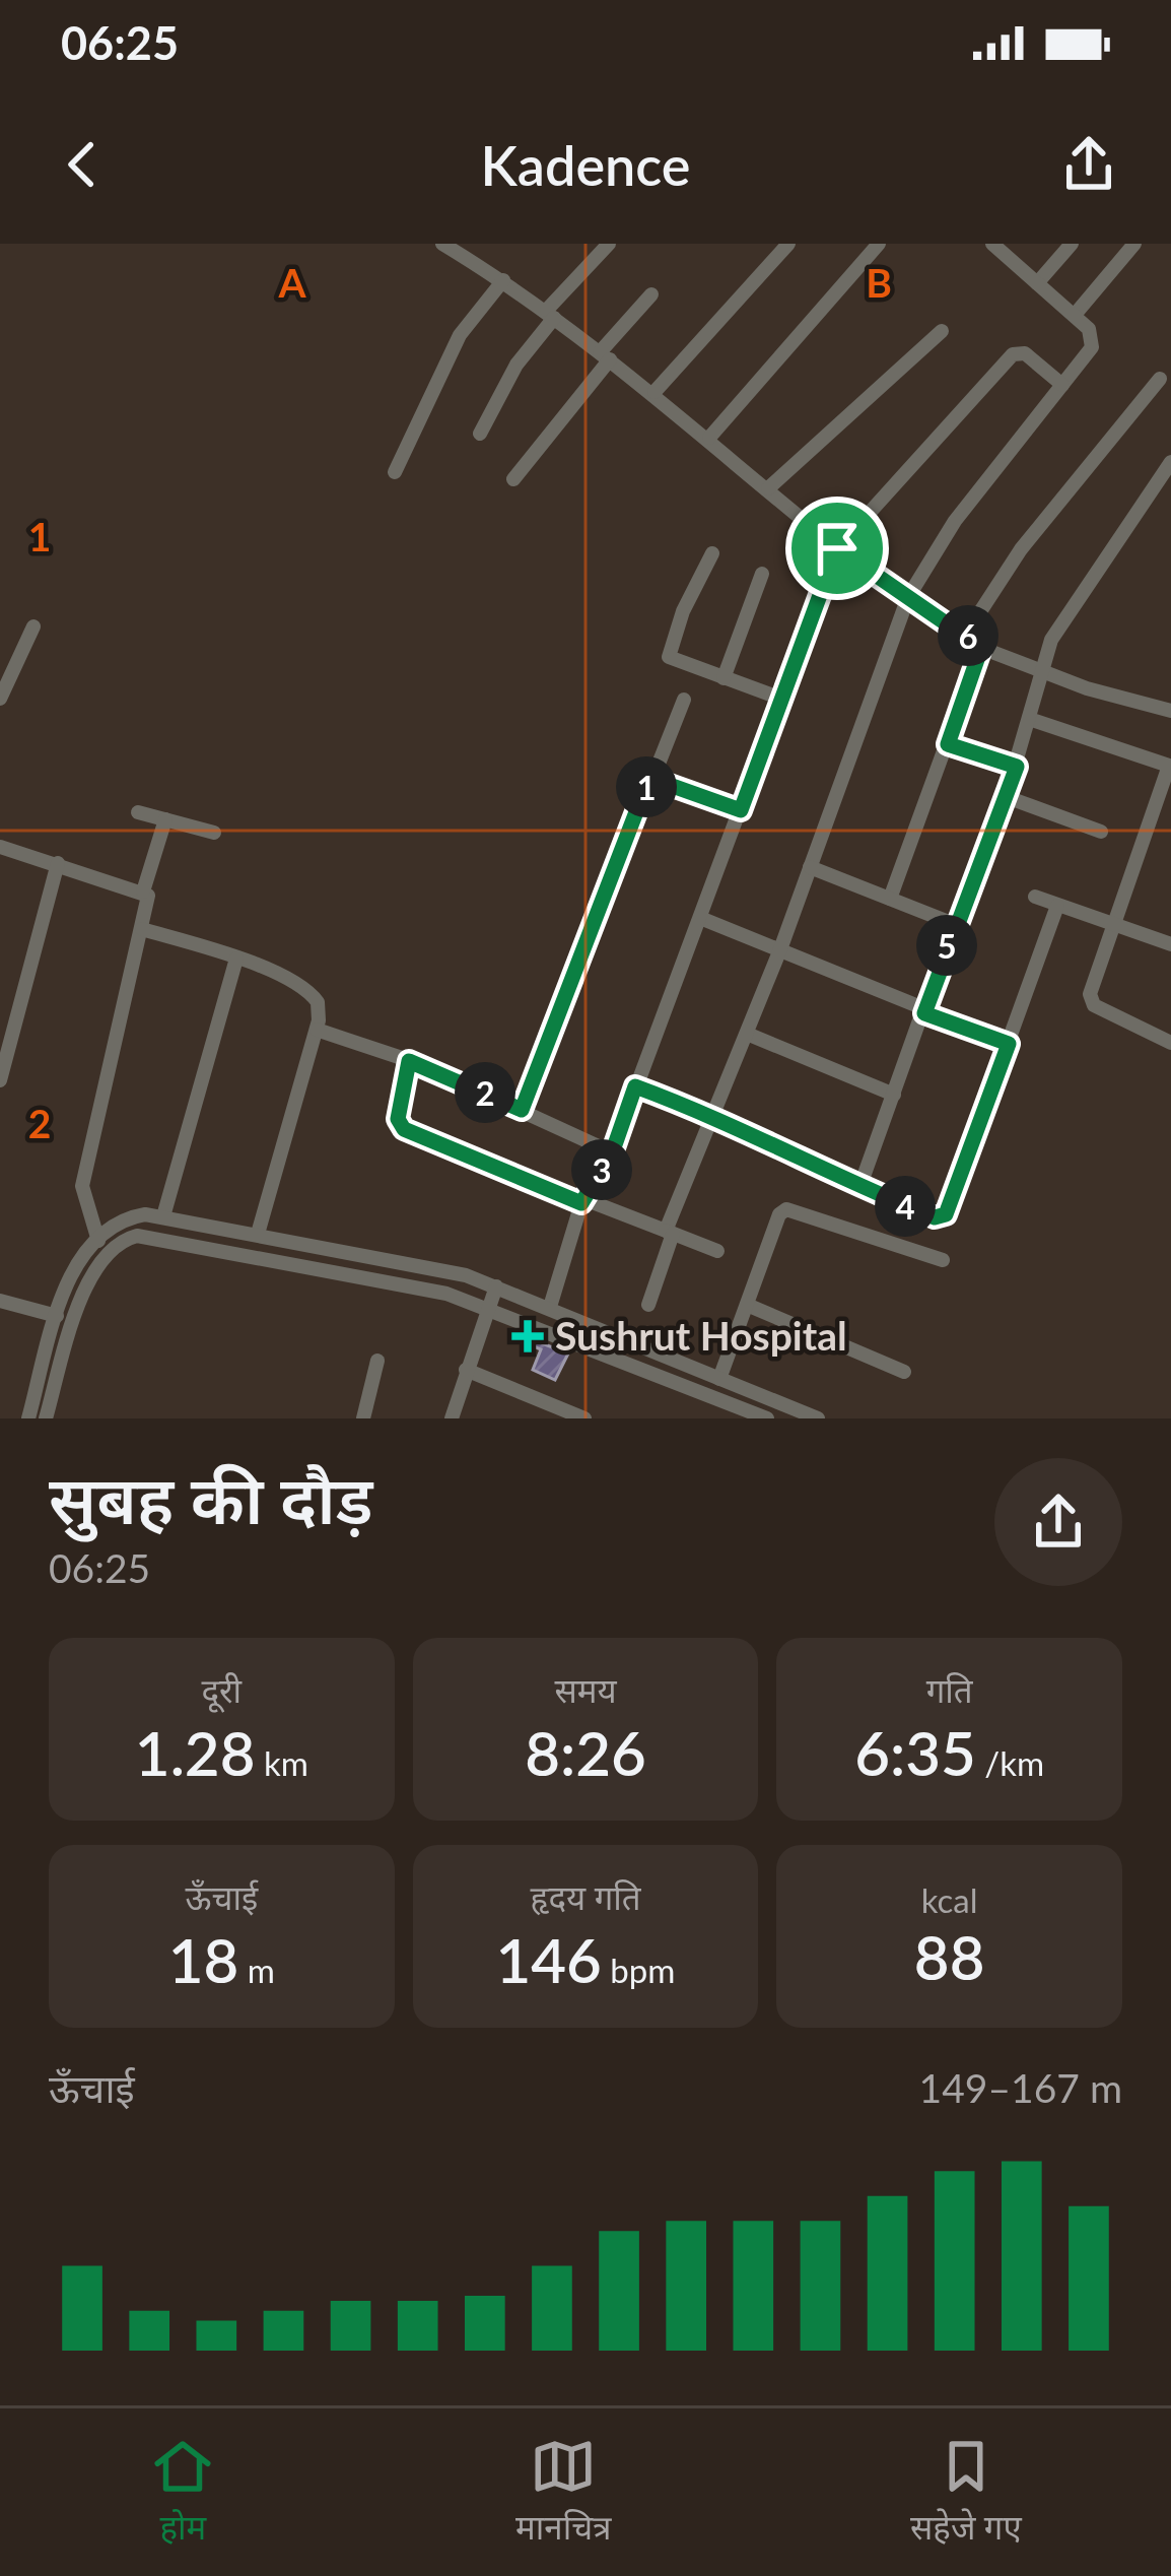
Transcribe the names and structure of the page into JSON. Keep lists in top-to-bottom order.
{
  "places": {
    "health": ["Sushrut Hospital"]
  },
  "page": {
    "status": "06:25",
    "header": "Kadence",
    "pins": [
      "6",
      "1",
      "5",
      "2",
      "3",
      "4"
    ],
    "heading": ["सुबह की दौड़", "06:25"],
    "stats": [
      ["दूरी", "1.28 km"],
      ["समय", "8:26"],
      ["गति", "6:35 /km"],
      ["ऊँचाई", "18 m"],
      ["हृदय गति", "146 bpm"],
      ["kcal", "88"]
    ],
    "chart": ["ऊँचाई", "149–167 m"],
    "tabs": ["होम", "मानचित्र", "सहेजे गए"]
  },
  "grid": {
    "columns": ["A", "B"],
    "rows": ["1", "2"]
  }
}
